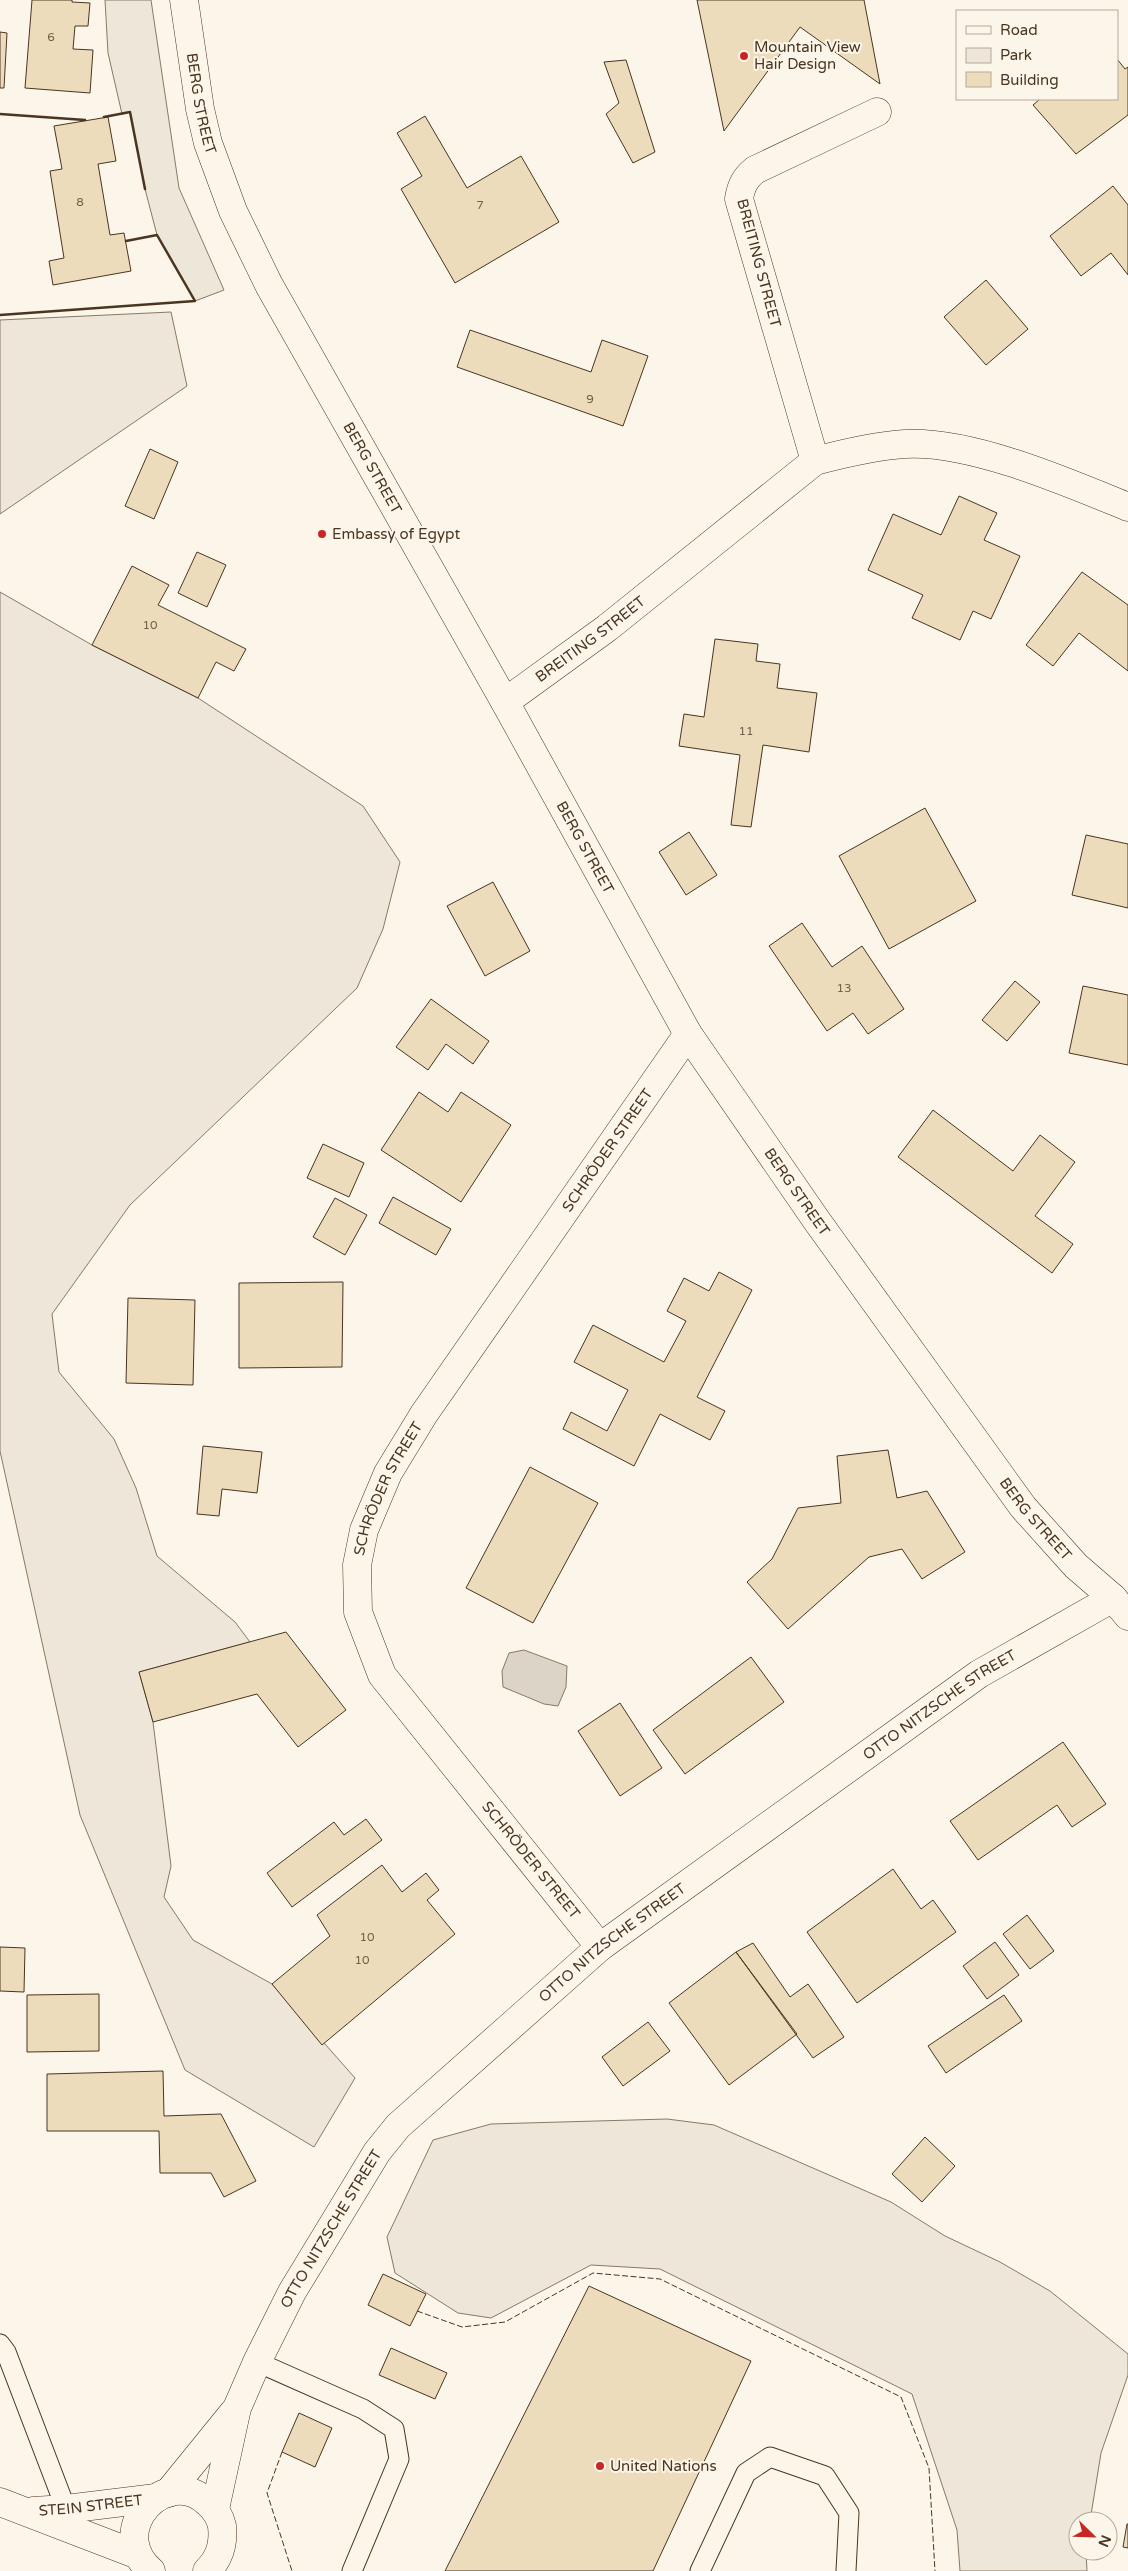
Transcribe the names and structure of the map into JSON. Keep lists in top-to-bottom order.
{
  "streets": {
    "street": [
      "BERG STREET",
      "BREITING STREET",
      "SCHRÖDER STREET",
      "OTTO NITZSCHE STREET",
      "STEIN STREET"
    ]
  },
  "crossings": [
    ["BERG STREET", "BREITING STREET"],
    ["BERG STREET", "SCHRÖDER STREET"],
    ["BERG STREET", "OTTO NITZSCHE STREET"],
    ["SCHRÖDER STREET", "OTTO NITZSCHE STREET"],
    ["OTTO NITZSCHE STREET", "STEIN STREET"]
  ],
  "places": ["Mountain View Hair Design", "Embassy of Egypt", "United Nations"],
  "house_numbers": [
    "6",
    "8",
    "7",
    "9",
    "10",
    "11",
    "13",
    "10",
    "10"
  ],
  "legend": ["Road", "Park", "Building"],
  "north": "bottom right"
}
